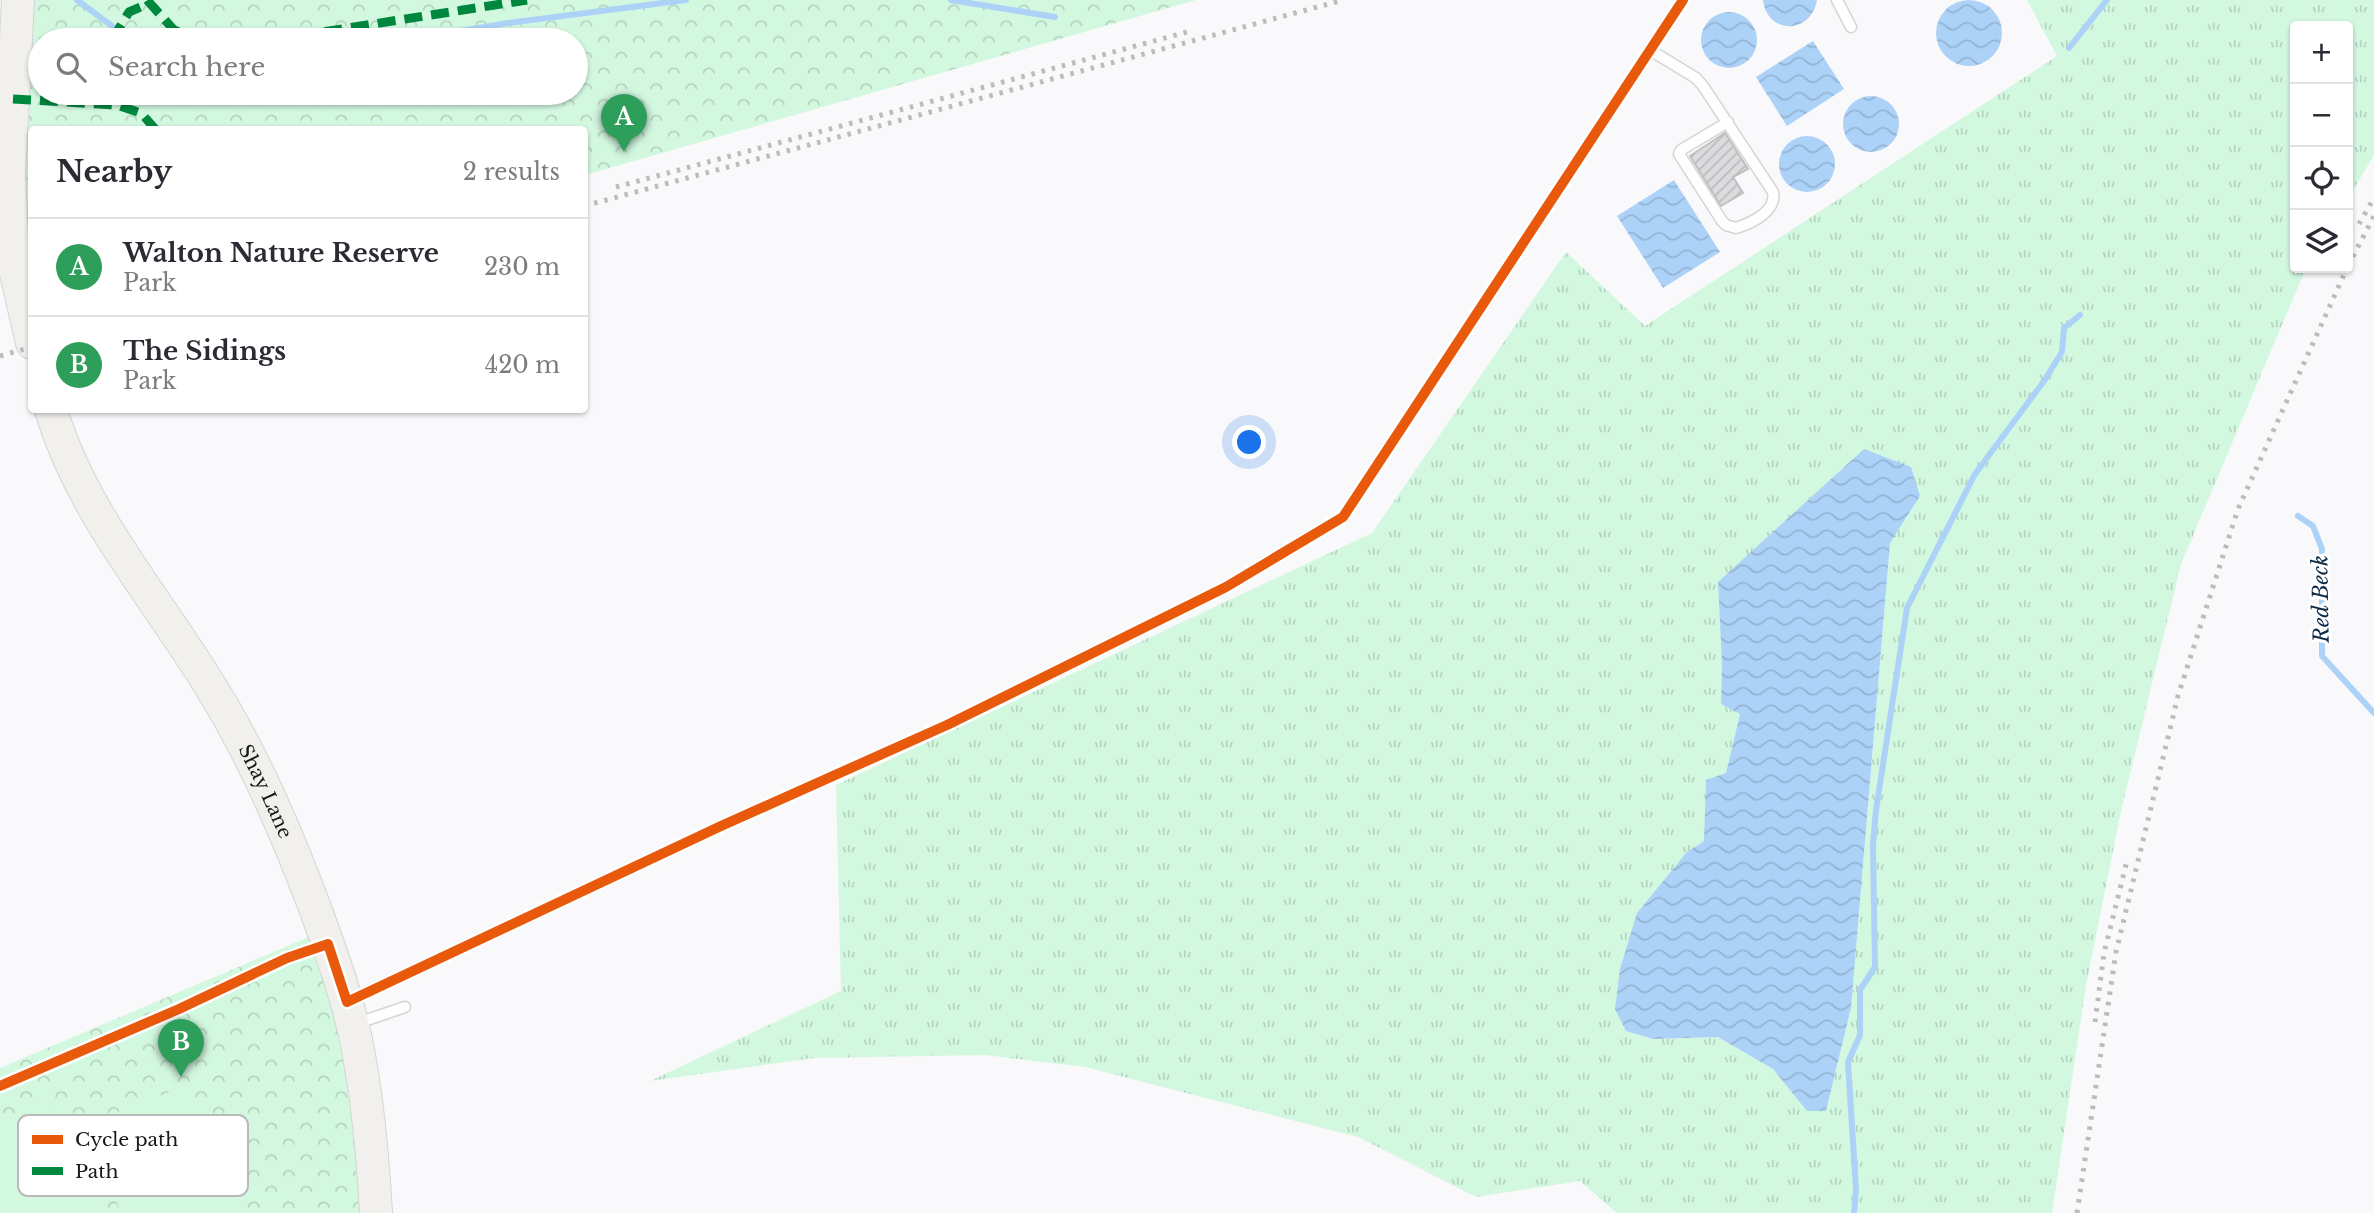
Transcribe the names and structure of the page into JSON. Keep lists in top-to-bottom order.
{
  "streets": {
    "main road": ["Shay Lane"]
  },
  "water": ["Red Beck"],
  "legend": ["Cycle path", "Path"],
  "page": {
    "map_buttons": ["+", "−"],
    "search": "Search here",
    "pins": ["A", "B"],
    "heading": ["Nearby", "2 results"],
    "list": [
      {
        "mark": "A",
        "name": "Walton Nature Reserve",
        "note": "Park",
        "value": "230 m"
      },
      {
        "mark": "B",
        "name": "The Sidings",
        "note": "Park",
        "value": "420 m"
      }
    ]
  }
}
